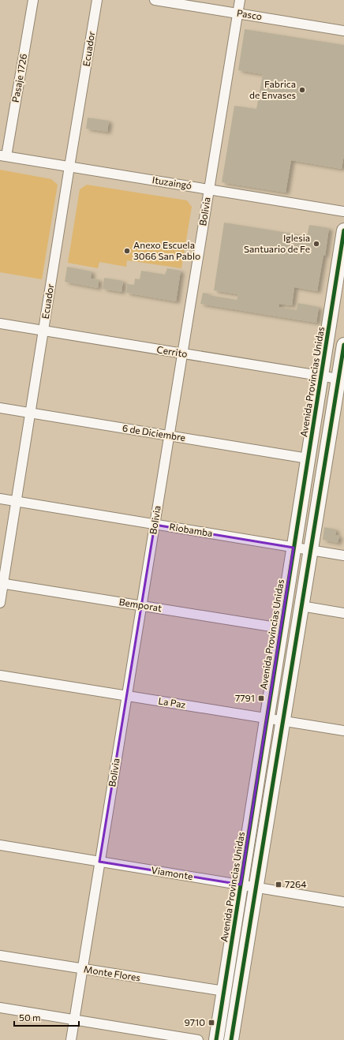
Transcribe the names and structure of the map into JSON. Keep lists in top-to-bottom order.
{
  "streets": {
    "main road": ["Avenida Provincias Unidas"],
    "street": [
      "Pasco",
      "Ecuador",
      "Pasaje 1726",
      "Ituzaingó",
      "Bolivia",
      "Cerrito",
      "6 de Diciembre",
      "Riobamba",
      "Bemporat",
      "La Paz",
      "Viamonte",
      "Monte Flores"
    ]
  },
  "crossings": [
    ["Pasco", "Bolivia"],
    ["Ecuador", "Ituzaingó"],
    ["Ecuador", "Cerrito"],
    ["Ecuador", "6 de Diciembre"],
    ["Ecuador", "Riobamba"],
    ["Ecuador", "Bemporat"],
    ["Pasaje 1726", "Ituzaingó"],
    ["Ituzaingó", "Bolivia"],
    ["Bolivia", "Cerrito"],
    ["Bolivia", "6 de Diciembre"],
    ["Bolivia", "Riobamba"],
    ["Bolivia", "Bemporat"],
    ["Bolivia", "La Paz"],
    ["Bolivia", "Viamonte"],
    ["Bolivia", "Monte Flores"],
    ["Cerrito", "Avenida Provincias Unidas"],
    ["Avenida Provincias Unidas", "6 de Diciembre"],
    ["Avenida Provincias Unidas", "Riobamba"],
    ["Avenida Provincias Unidas", "Bemporat"],
    ["Avenida Provincias Unidas", "La Paz"],
    ["Avenida Provincias Unidas", "Viamonte"],
    ["Avenida Provincias Unidas", "Monte Flores"]
  ],
  "places": {
    "other": ["Fabrica de Envases", "Iglesia Santuario de Fe", "Anexo Escuela 3066 San Pablo"],
    "transit": ["7791", "7264", "9710"]
  },
  "scale_bar": "50 m"
}
